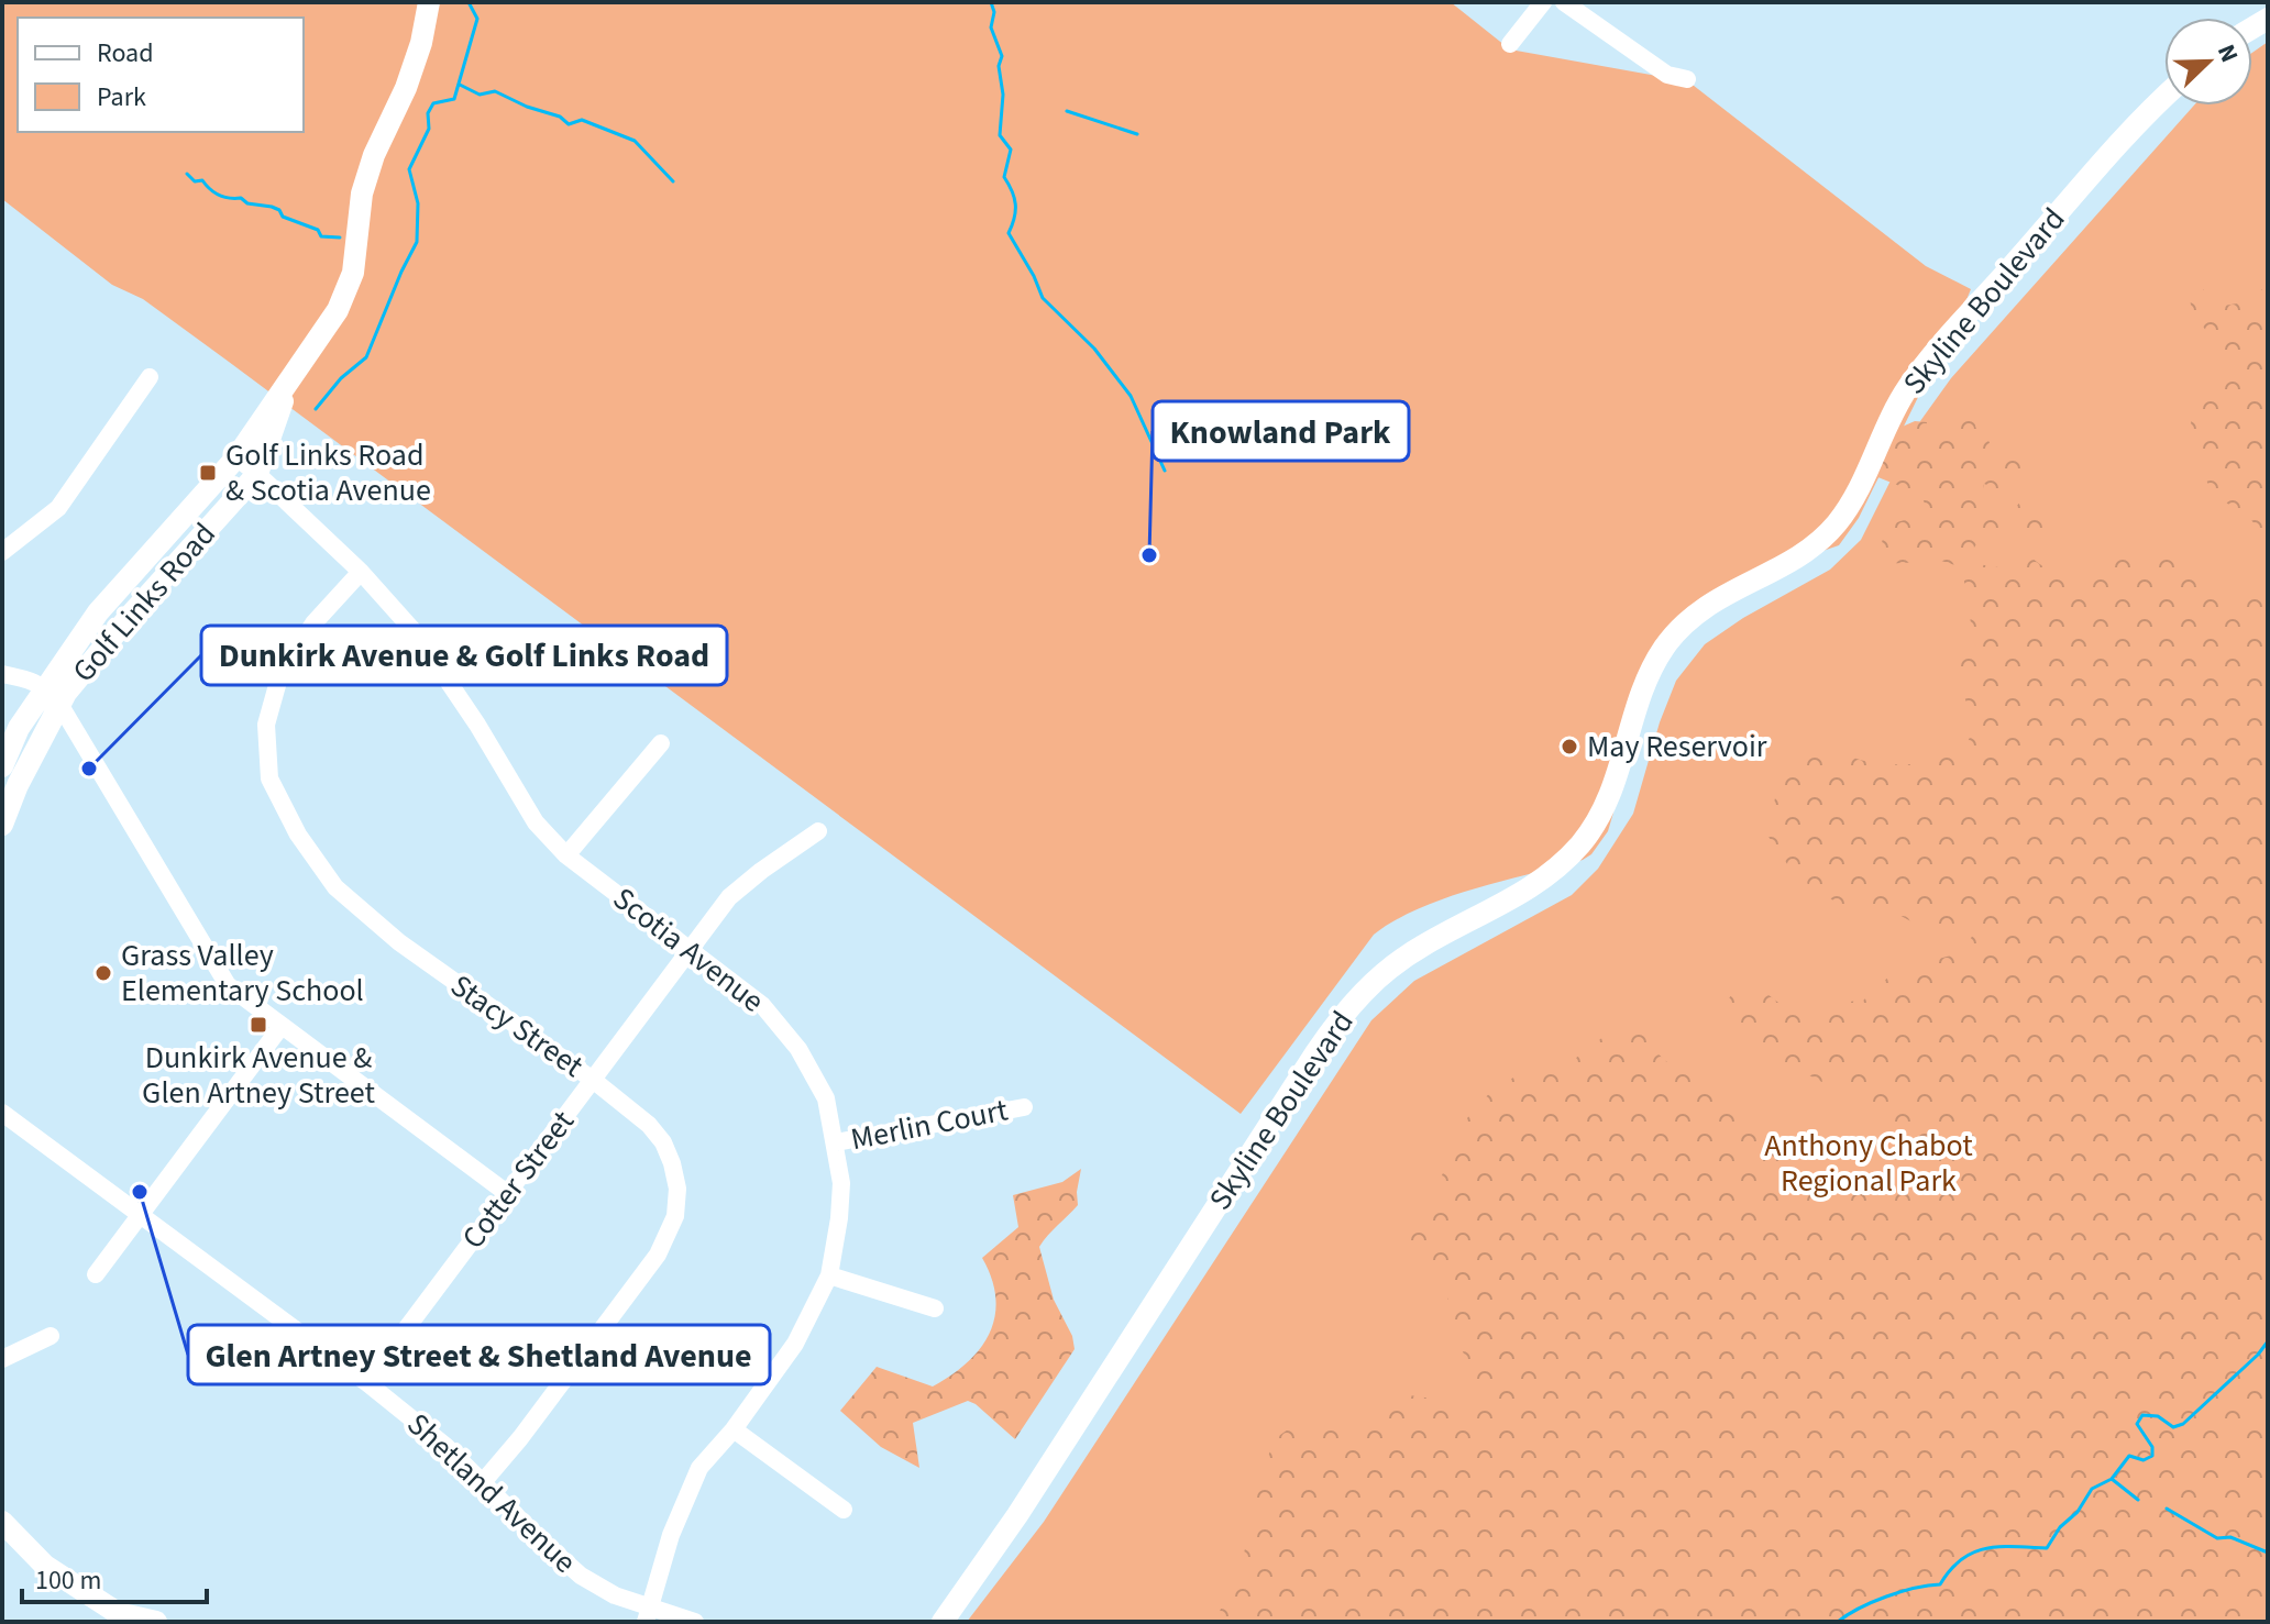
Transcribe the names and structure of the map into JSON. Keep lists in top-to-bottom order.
{
  "streets": {
    "main road": ["Skyline Boulevard", "Golf Links Road"],
    "street": [
      "Scotia Avenue",
      "Stacy Street",
      "Merlin Court",
      "Cotter Street",
      "Shetland Avenue"
    ]
  },
  "crossings": [
    ["Golf Links Road", "Scotia Avenue"],
    ["Scotia Avenue", "Stacy Street"],
    ["Scotia Avenue", "Merlin Court"],
    ["Scotia Avenue", "Cotter Street"],
    ["Scotia Avenue", "Shetland Avenue"],
    ["Stacy Street", "Cotter Street"],
    ["Stacy Street", "Shetland Avenue"],
    ["Cotter Street", "Shetland Avenue"]
  ],
  "parks": ["Anthony Chabot Regional Park"],
  "places": {
    "transit": ["Golf Links Road & Scotia Avenue", "Dunkirk Avenue & Glen Artney Street"],
    "other": [
      "Knowland Park",
      "May Reservoir",
      "Dunkirk Avenue & Golf Links Road",
      "Grass Valley Elementary School",
      "Glen Artney Street & Shetland Avenue"
    ]
  },
  "legend": ["Road", "Park"],
  "scale_bar": "100 m",
  "north": "top right"
}
